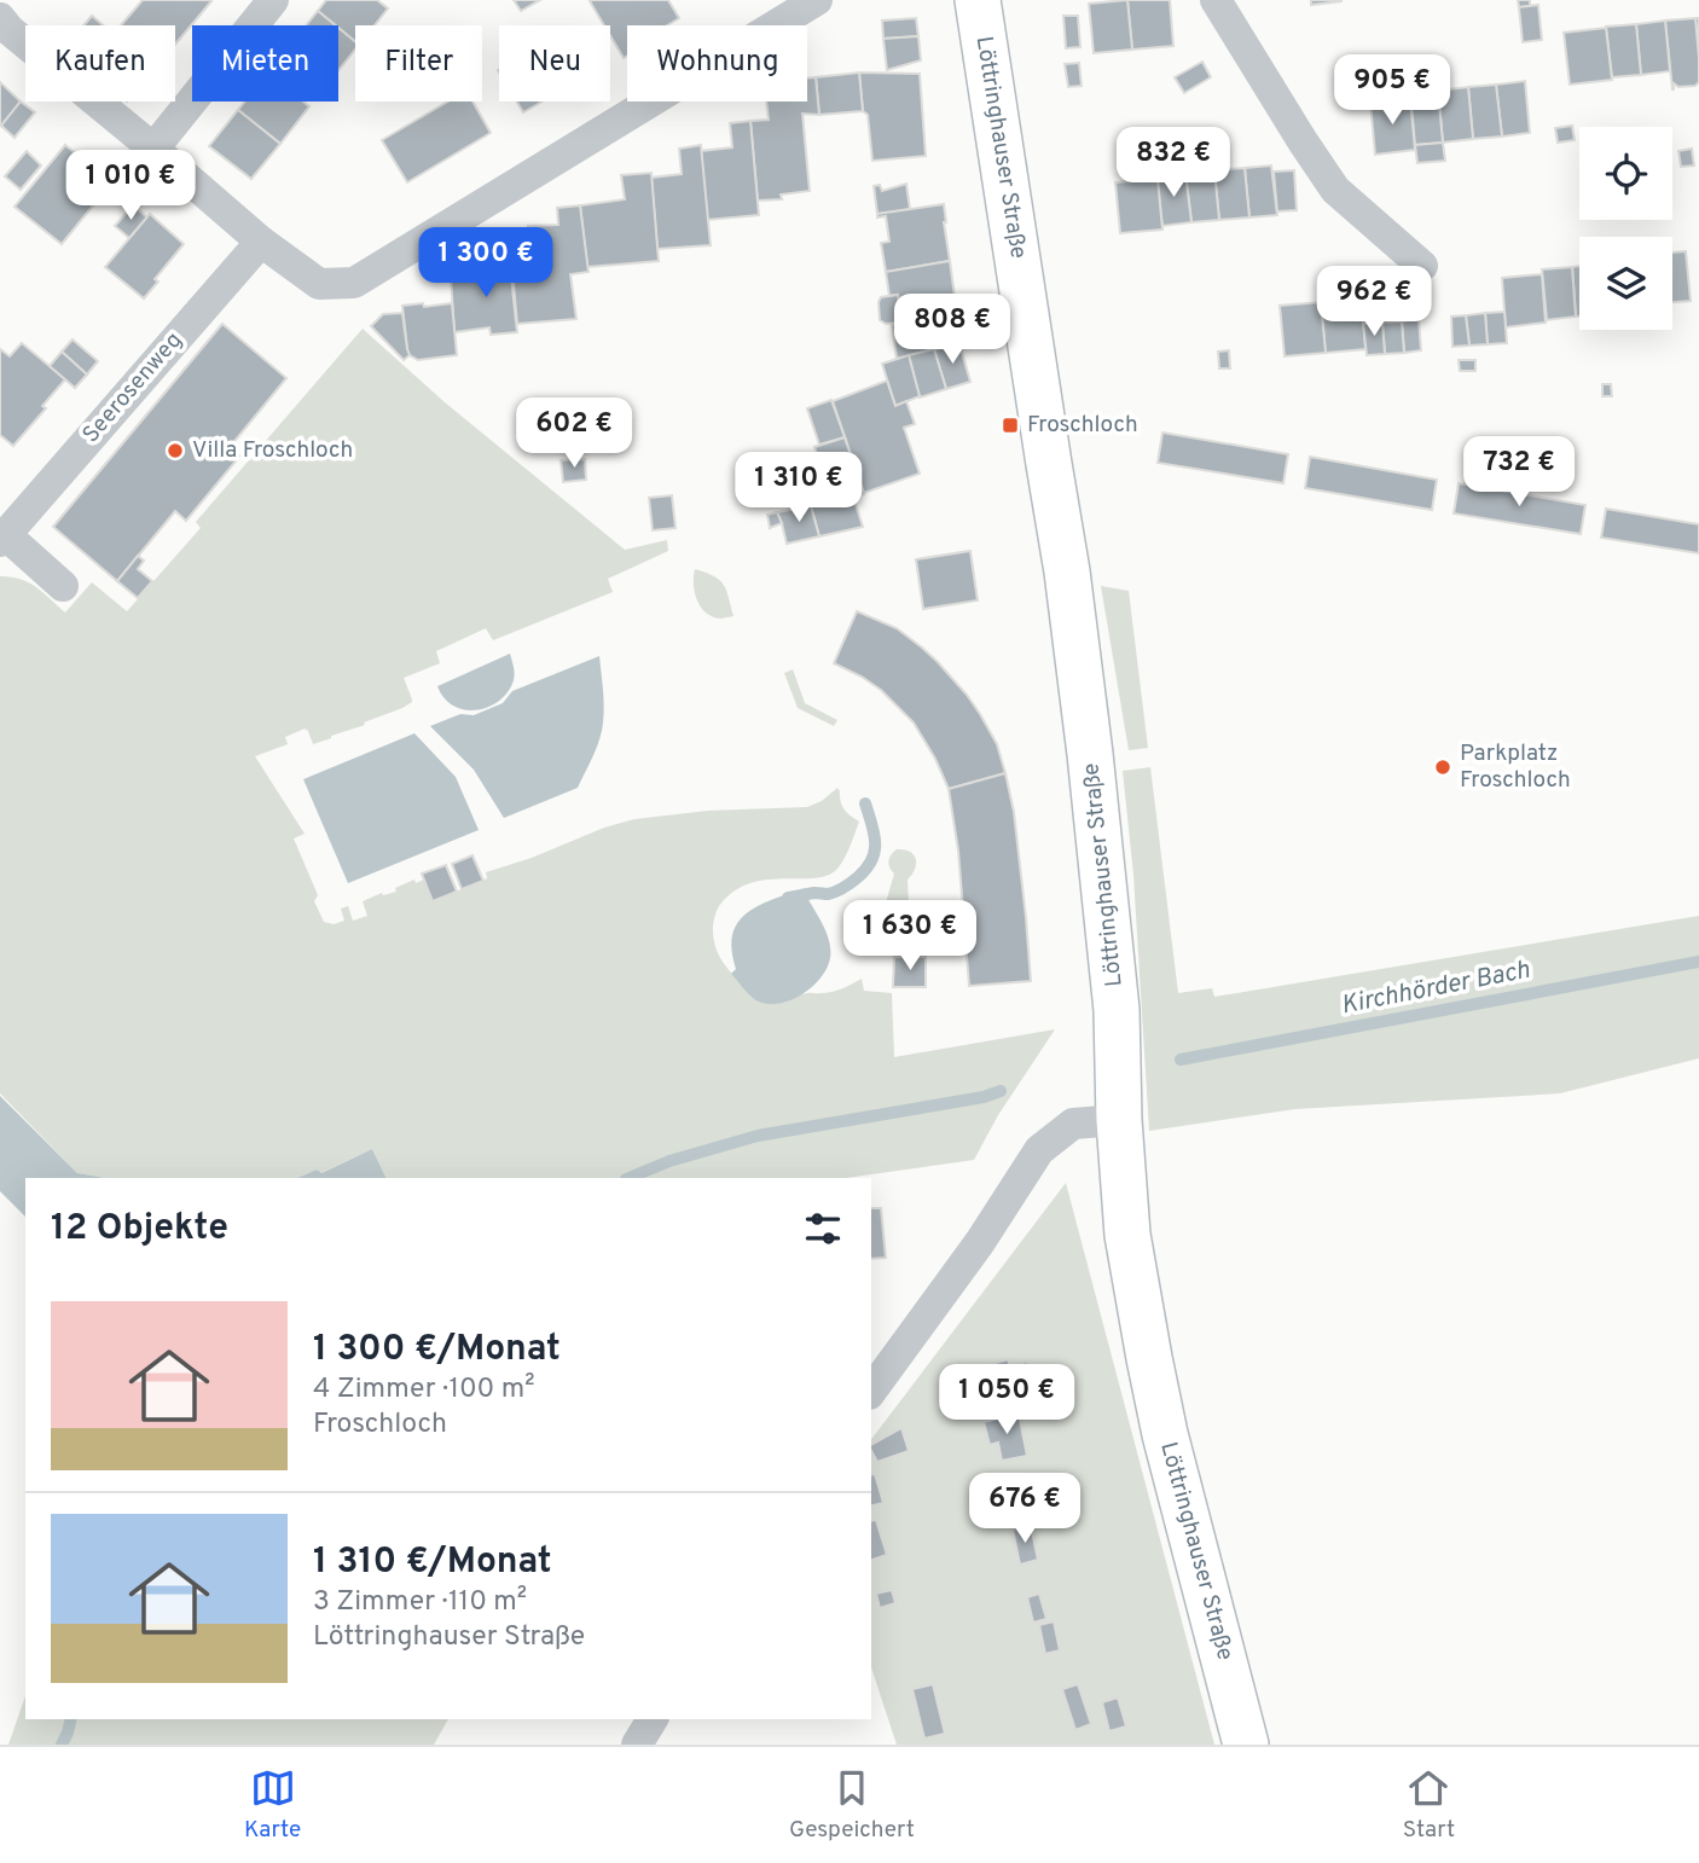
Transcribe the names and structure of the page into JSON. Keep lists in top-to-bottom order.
{
  "streets": {
    "street": ["Löttringhauser Straße", "Seerosenweg"]
  },
  "water": ["Kirchhörder Bach"],
  "places": {
    "transit": ["Froschloch"],
    "other": ["Villa Froschloch", "Parkplatz Froschloch"]
  },
  "page": {
    "chip": [
      "Kaufen",
      "Mieten",
      "Filter",
      "Neu",
      "Wohnung"
    ],
    "price": [
      "905 €",
      "832 €",
      "1 010 €",
      "1 300 €",
      "962 €",
      "808 €",
      "602 €",
      "732 €",
      "1 310 €",
      "1 630 €",
      "1 050 €",
      "676 €"
    ],
    "heading": "12 Objekte",
    "list": [
      {
        "name": "1 300 €/Monat",
        "note": "4 Zimmer · 100 m² · Froschloch"
      },
      {
        "name": "1 310 €/Monat",
        "note": "3 Zimmer · 110 m² · Löttringhauser Straße"
      }
    ],
    "tabs": ["Karte", "Gespeichert", "Start"]
  }
}
